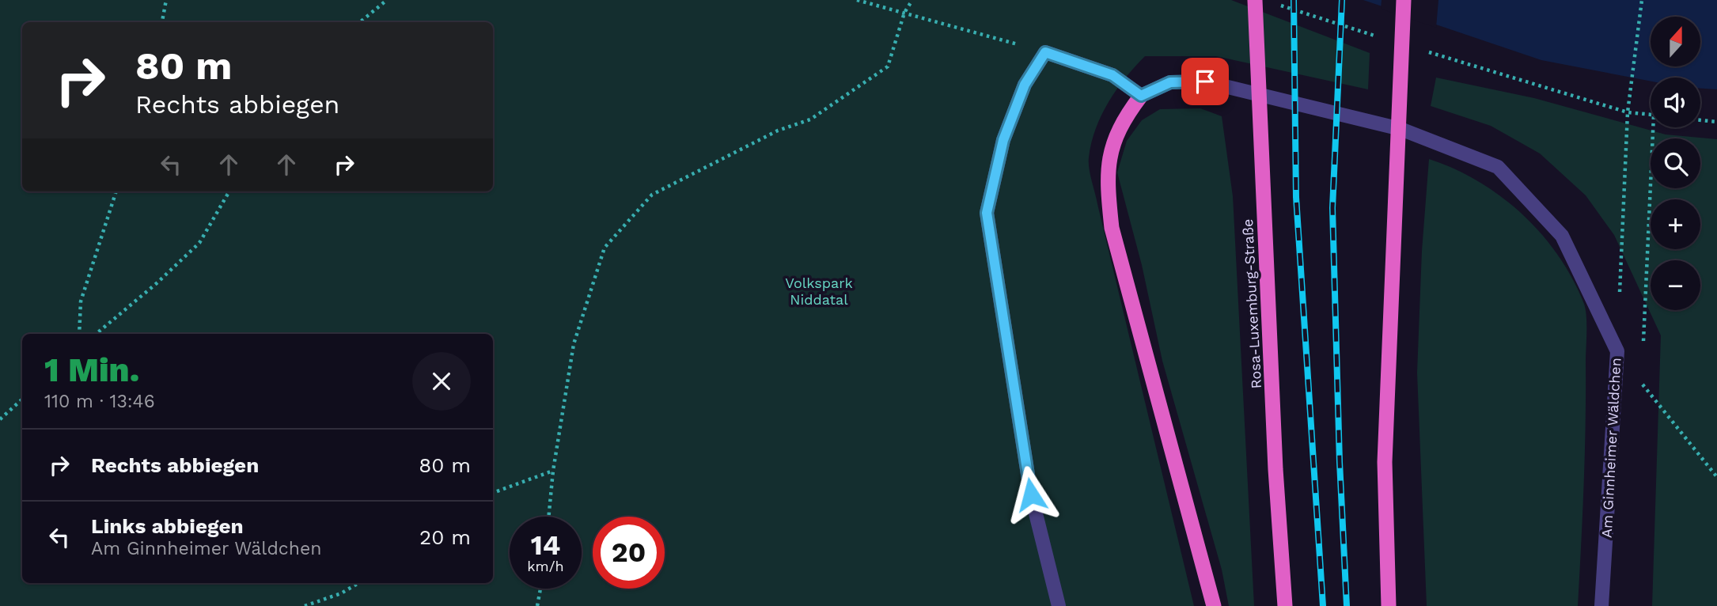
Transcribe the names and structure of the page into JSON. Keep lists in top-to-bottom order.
{
  "streets": {
    "highway": ["Rosa-Luxemburg-Straße"],
    "street": ["Am Ginnheimer Wäldchen"]
  },
  "parks": ["Volkspark Niddatal"],
  "north": "top",
  "page": {
    "map_buttons": ["+", "−"],
    "turn": ["80 m", "Rechts abbiegen"],
    "heading": ["1 Min.", "110 m · 13:46"],
    "list": [
      {
        "name": "Rechts abbiegen",
        "value": "80 m"
      },
      {
        "name": "Links abbiegen",
        "note": "Am Ginnheimer Wäldchen",
        "value": "20 m"
      }
    ],
    "speed": "14 km/h",
    "limit": "20"
  }
}
